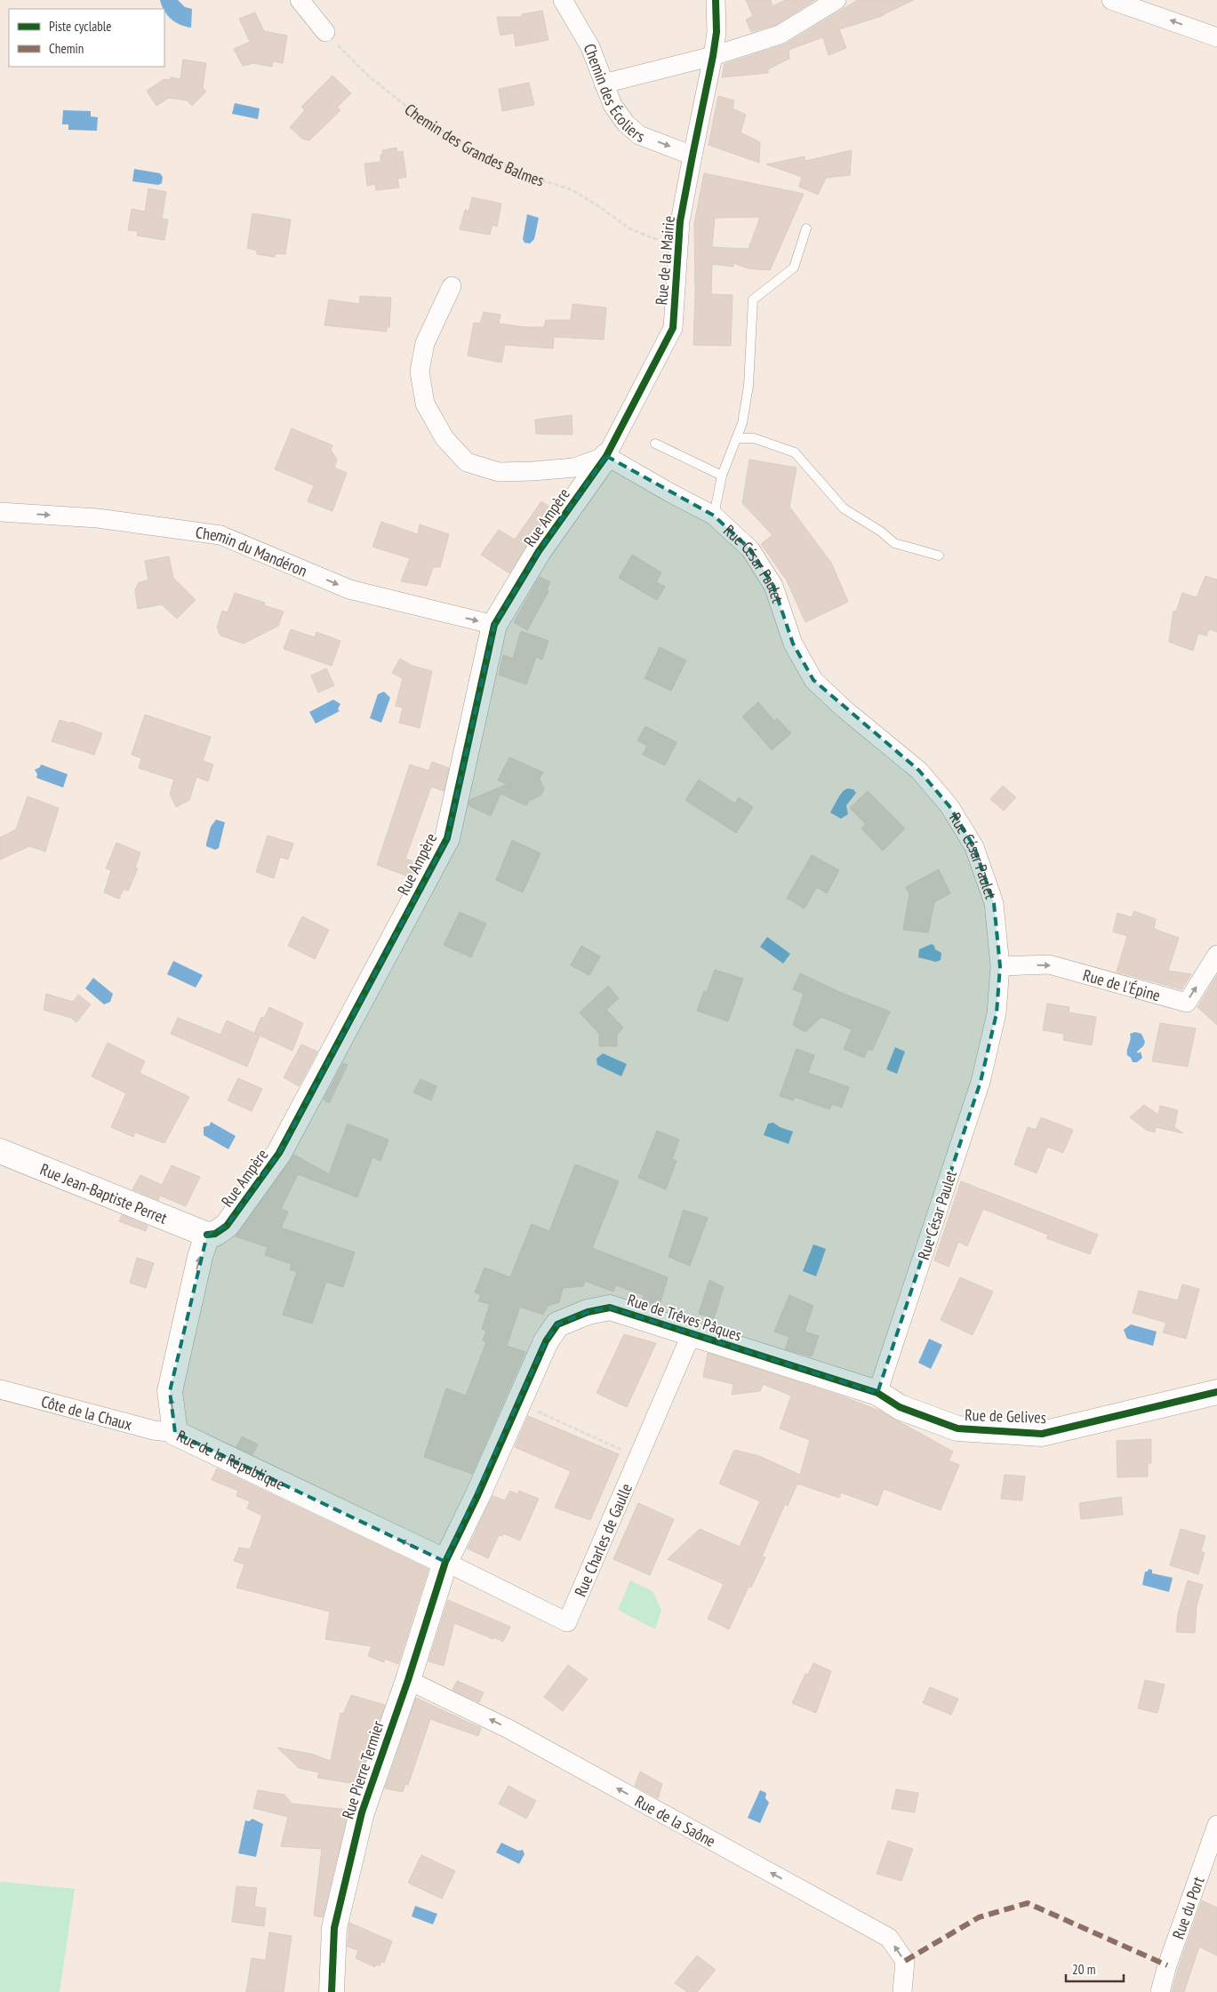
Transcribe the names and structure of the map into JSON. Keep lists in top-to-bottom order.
{
  "streets": {
    "street": [
      "Chemin des Écoliers",
      "Rue de la Mairie",
      "Rue Ampère",
      "Chemin du Mandéron",
      "Rue César Paulet",
      "Rue de l'Épine",
      "Rue Jean-Baptiste Perret",
      "Rue de Trêves Pâques",
      "Côte de la Chaux",
      "Rue de Gelives",
      "Rue de la République",
      "Rue Charles de Gaulle",
      "Rue Pierre Termier",
      "Rue de la Saône",
      "Rue du Port"
    ],
    "path": ["Chemin des Grandes Balmes"]
  },
  "crossings": [
    ["Chemin des Écoliers", "Rue de la Mairie"],
    ["Chemin des Grandes Balmes", "Rue de la Mairie"],
    ["Rue de la Mairie", "Rue Ampère"],
    ["Rue de la Mairie", "Rue César Paulet"],
    ["Rue Ampère", "Chemin du Mandéron"],
    ["Rue Ampère", "Rue César Paulet"],
    ["Rue Ampère", "Rue Jean-Baptiste Perret"],
    ["Rue Ampère", "Rue de la République"],
    ["Rue César Paulet", "Rue de l'Épine"],
    ["Rue César Paulet", "Rue de Trêves Pâques"],
    ["Rue César Paulet", "Rue de Gelives"],
    ["Rue Jean-Baptiste Perret", "Rue de la République"],
    ["Rue de Trêves Pâques", "Rue de Gelives"],
    ["Rue de Trêves Pâques", "Rue de la République"],
    ["Rue de Trêves Pâques", "Rue Charles de Gaulle"],
    ["Rue de Trêves Pâques", "Rue Pierre Termier"],
    ["Côte de la Chaux", "Rue de la République"],
    ["Rue de la République", "Rue Charles de Gaulle"],
    ["Rue de la République", "Rue Pierre Termier"],
    ["Rue Charles de Gaulle", "Rue Pierre Termier"],
    ["Rue Pierre Termier", "Rue de la Saône"]
  ],
  "one_way": [
    "Chemin des Écoliers",
    "Chemin du Mandéron",
    "Rue de l'Épine",
    "Rue de la République",
    "Rue de la Saône"
  ],
  "legend": ["Piste cyclable", "Chemin"],
  "scale_bar": "20 m"
}
